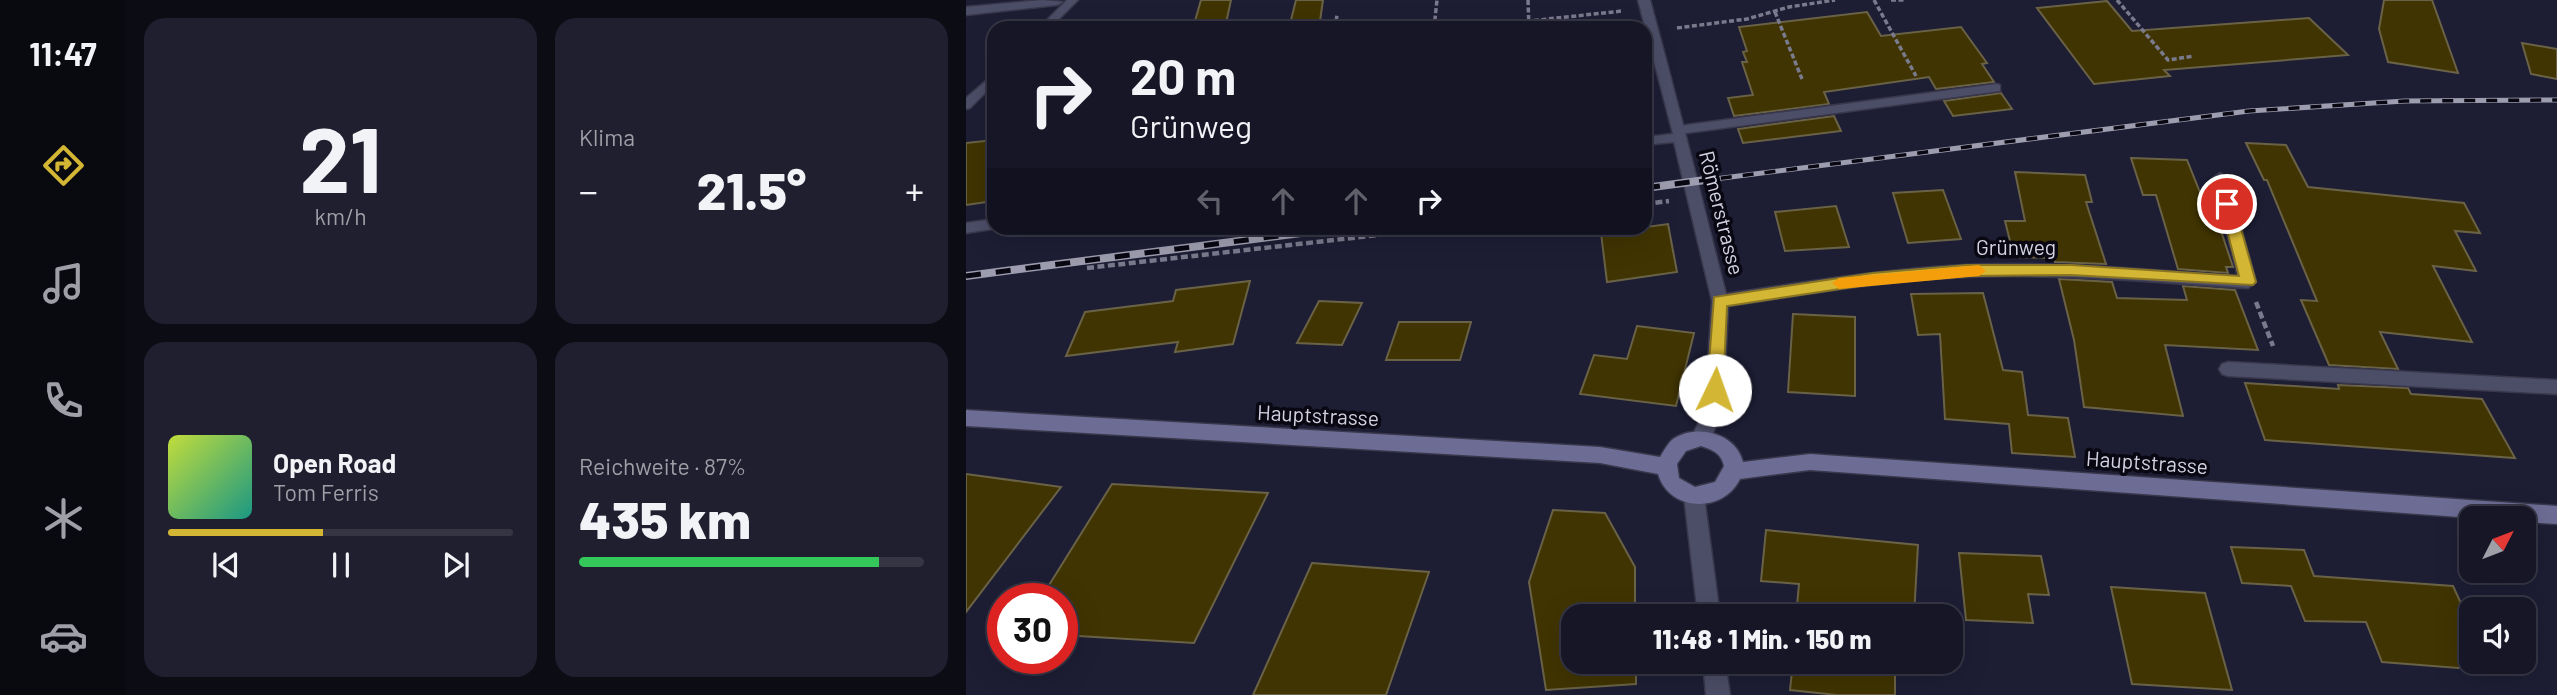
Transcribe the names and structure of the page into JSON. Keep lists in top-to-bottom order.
{
  "streets": {
    "main road": ["Hauptstrasse"],
    "street": ["Römerstrasse", "Grünweg"]
  },
  "crossings": [
    ["Römerstrasse", "Grünweg"],
    ["Römerstrasse", "Hauptstrasse"]
  ],
  "north": "top right",
  "page": {
    "tabs": "11:47",
    "tile": [
      ["21", "km/h"],
      "Klima",
      ["Reichweite · 87%", "435 km"]
    ],
    "turn": ["20 m", "Grünweg"],
    "heat": ["−", "21.5°", "+"],
    "song": ["Open Road", "Tom Ferris"],
    "limit": "30",
    "trip": "11:48 · 1 Min. · 150 m"
  }
}
